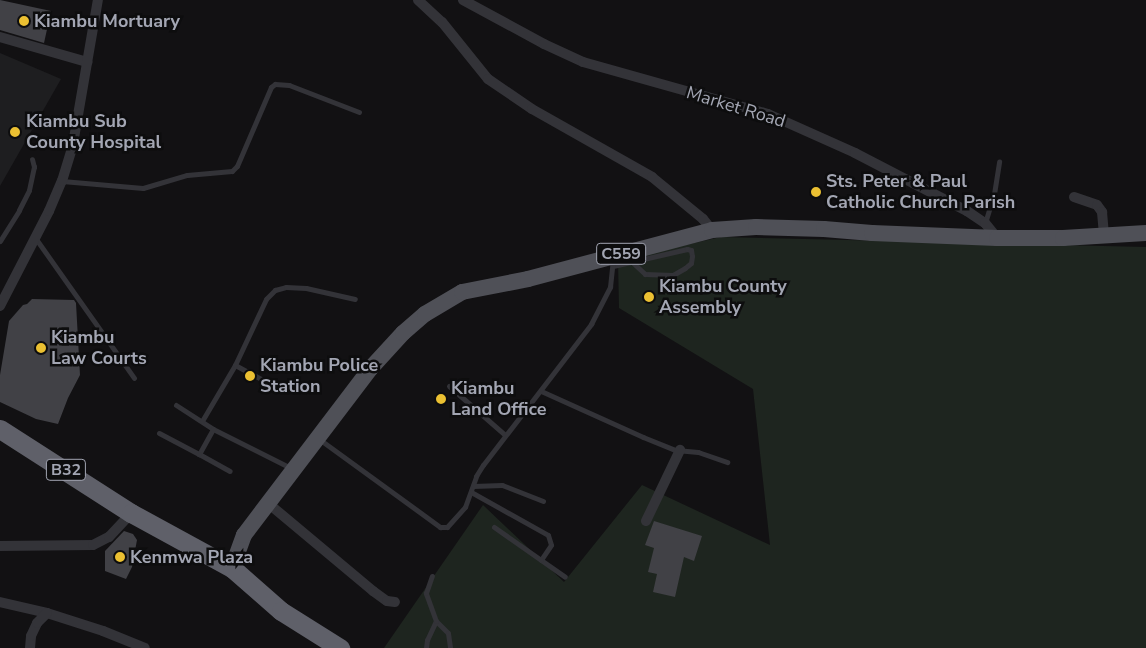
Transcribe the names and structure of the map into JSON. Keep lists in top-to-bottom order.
{
  "streets": {
    "highway": ["B32"],
    "main road": ["C559"],
    "street": ["Market Road"]
  },
  "crossings": [
    ["Market Road", "C559"],
    ["C559", "B32"]
  ],
  "places": [
    "Kiambu Mortuary",
    "Kiambu Sub County Hospital",
    "Sts. Peter & Paul Catholic Church Parish",
    "Kiambu County Assembly",
    "Kiambu Law Courts",
    "Kiambu Police Station",
    "Kiambu Land Office",
    "Kenmwa Plaza"
  ]
}
